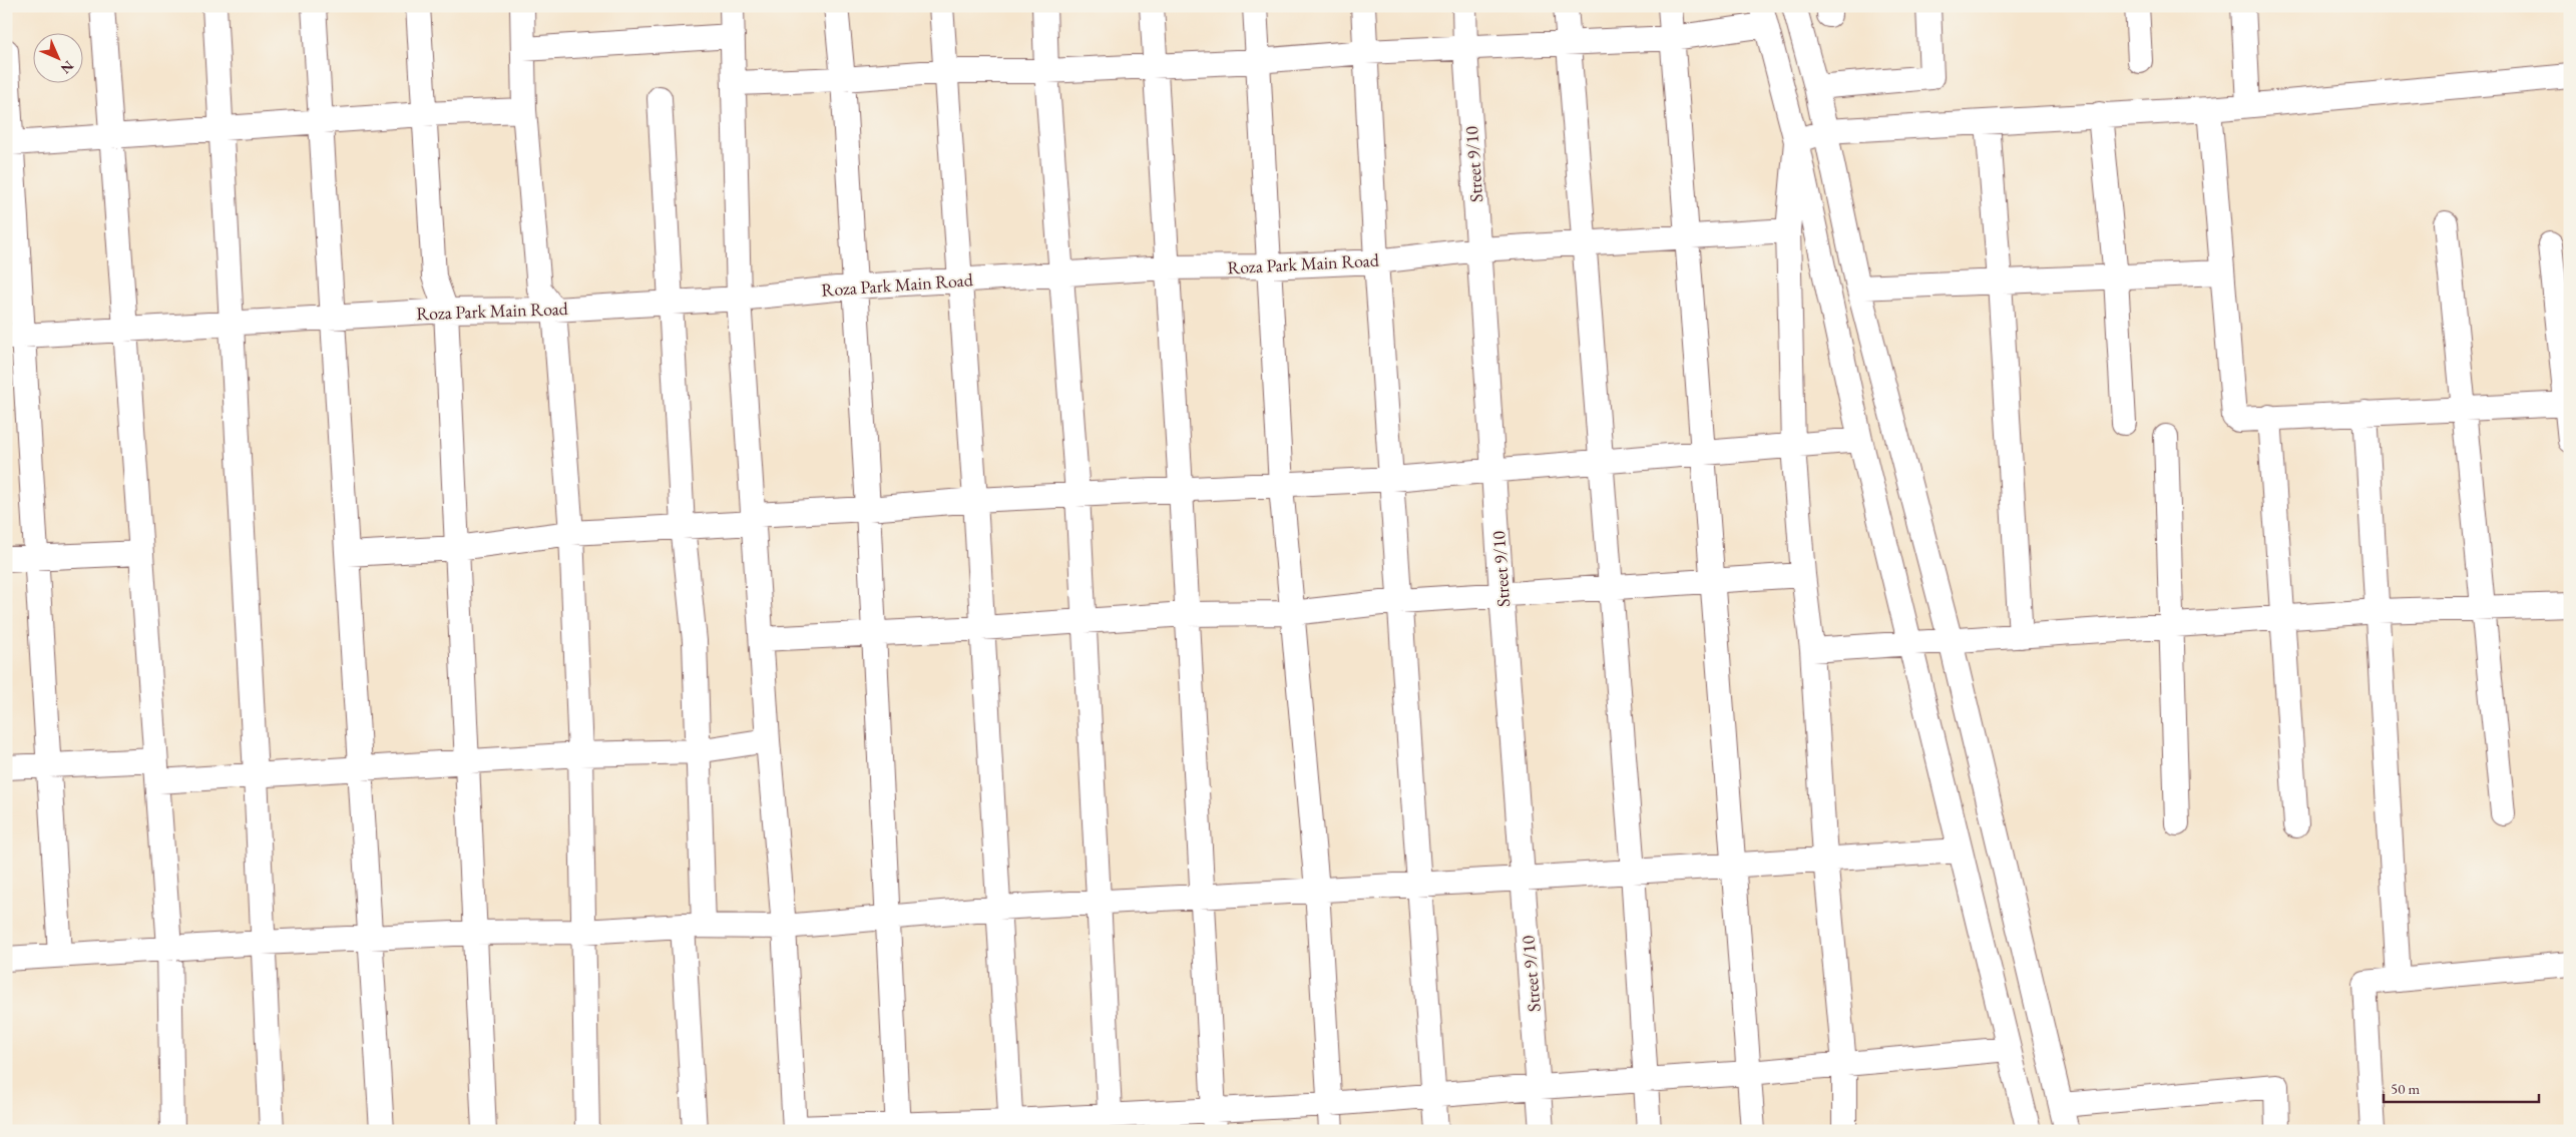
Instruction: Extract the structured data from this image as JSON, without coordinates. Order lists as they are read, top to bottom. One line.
{"streets":{"street":["Street 9/10","Roza Park Main Road"]},"crossings":[["Street 9/10","Roza Park Main Road"]],"scale_bar":"50 m","north":"bottom right"}
